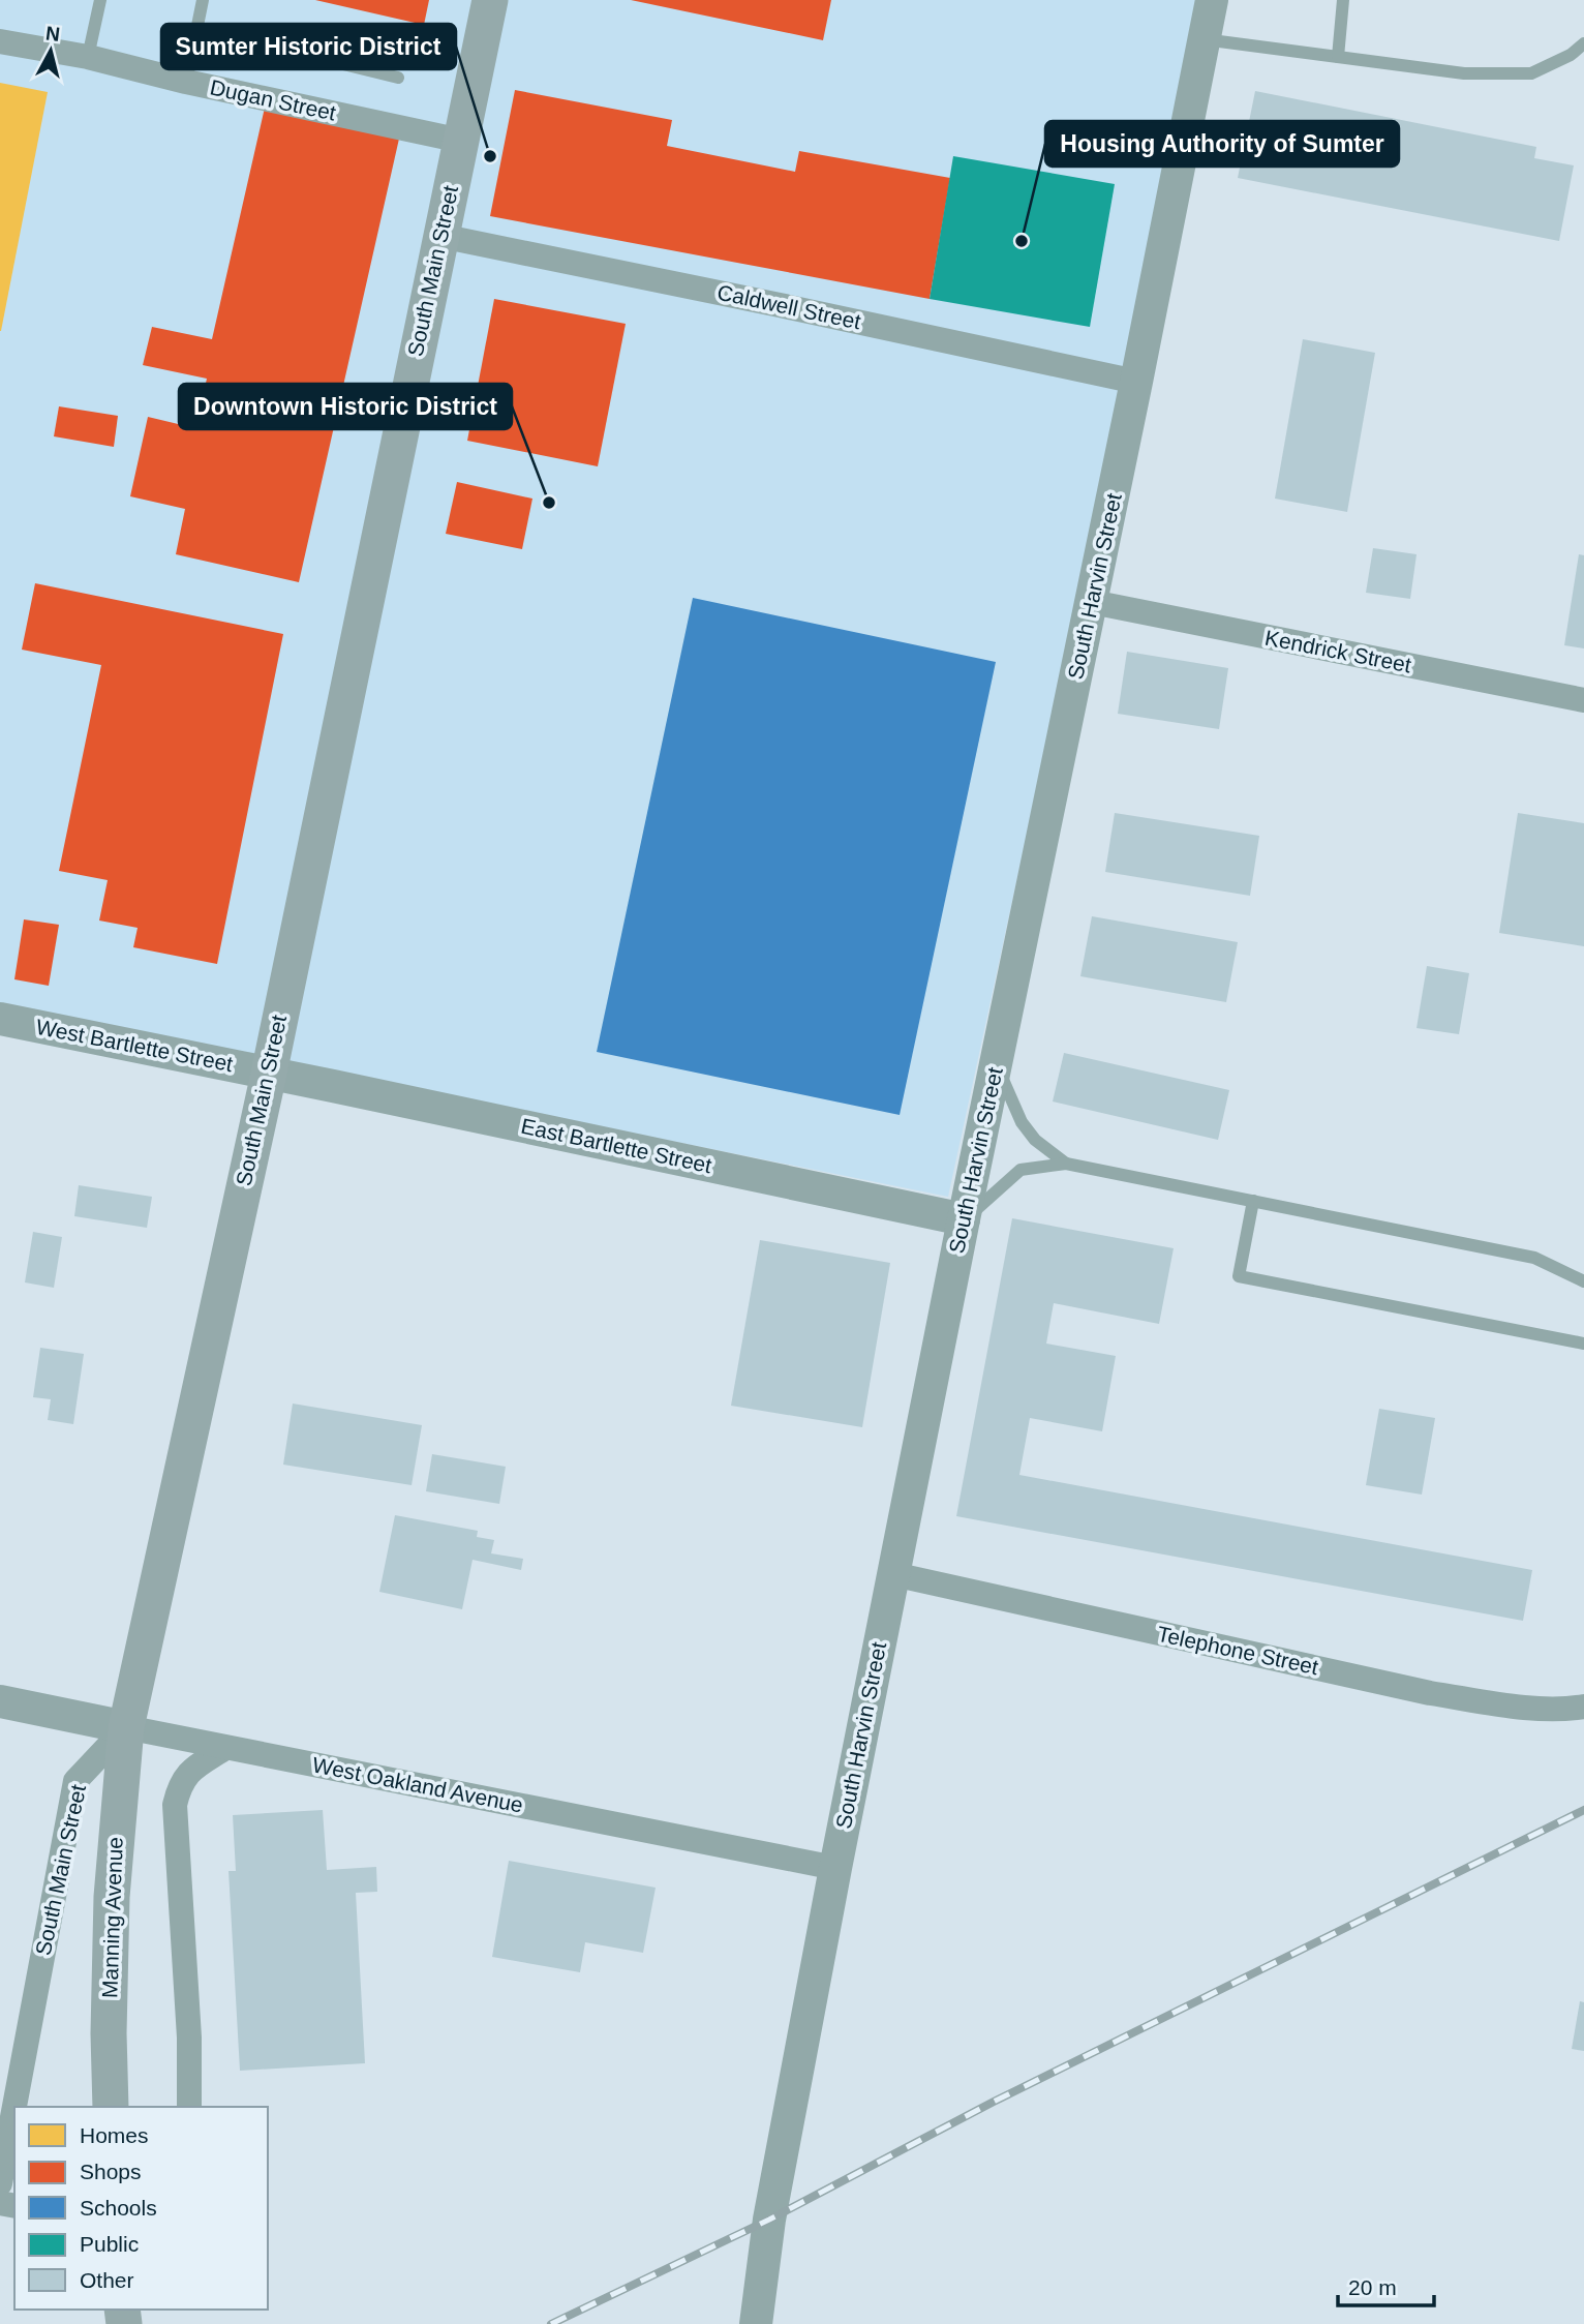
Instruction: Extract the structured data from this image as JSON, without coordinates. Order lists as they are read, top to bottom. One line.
{"streets":{"main road":["South Main Street","Manning Avenue"],"street":["Dugan Street","Caldwell Street","South Harvin Street","Kendrick Street","West Bartlette Street","East Bartlette Street","Telephone Street","West Oakland Avenue"]},"crossings":[["Dugan Street","South Main Street"],["South Main Street","Caldwell Street"],["South Main Street","West Bartlette Street"],["South Main Street","East Bartlette Street"],["South Main Street","West Oakland Avenue"],["South Main Street","Manning Avenue"],["Caldwell Street","South Harvin Street"],["South Harvin Street","Kendrick Street"],["South Harvin Street","East Bartlette Street"],["South Harvin Street","Telephone Street"],["South Harvin Street","West Oakland Avenue"],["West Bartlette Street","East Bartlette Street"],["West Oakland Avenue","Manning Avenue"]],"places":["Sumter Historic District","Housing Authority of Sumter","Downtown Historic District"],"legend":["Homes","Shops","Schools","Public","Other"],"scale_bar":"20 m","north":"top"}
